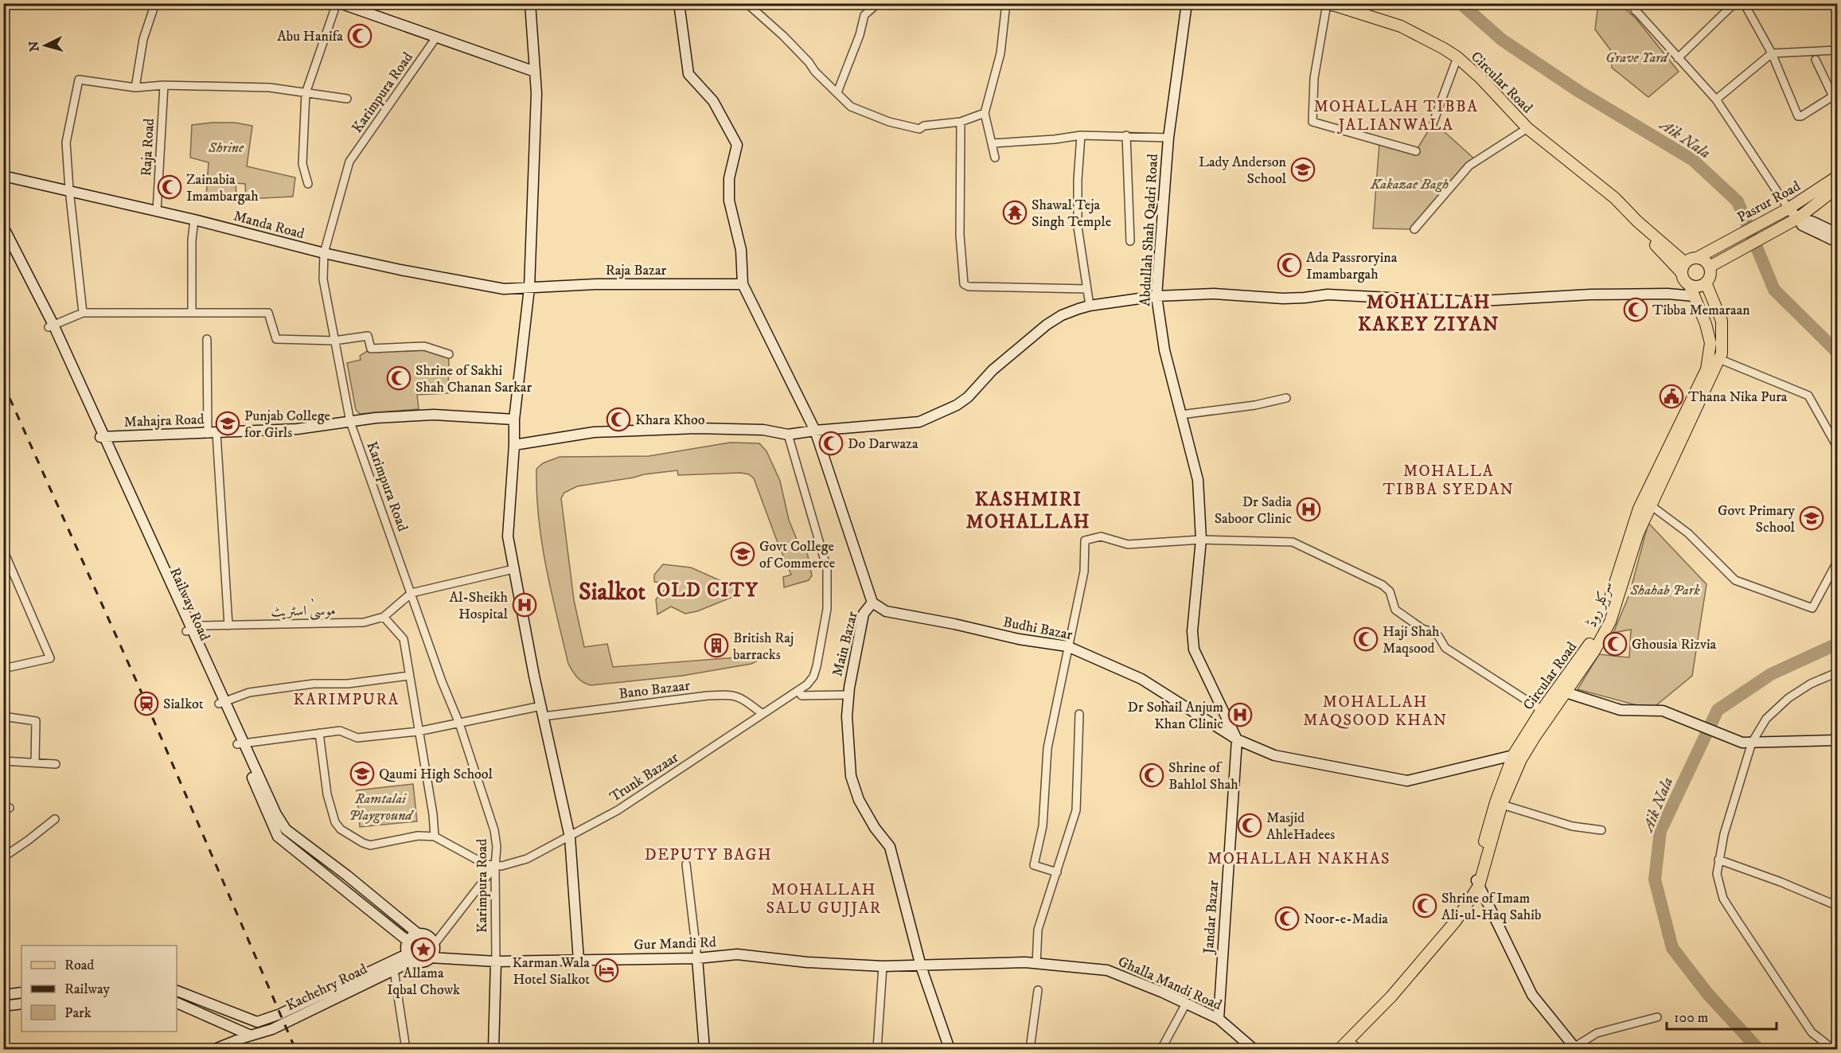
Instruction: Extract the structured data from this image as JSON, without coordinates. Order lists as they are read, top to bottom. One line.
{"streets":{"main road":["Circular Road","Pasrur Road"],"street":["Karimpura Road","Raja Road","Manda Road","Abdullah Shah Qadri Road","Raja Bazar","Mahajra Road","Railway Road","موسیٰ اسٹریٹ","Budhi Bazar","Main Bazar","Bano Bazaar","Trunk Bazaar","Jandar Bazar","Gur Mandi Rd","Ghalla Mandi Road","Kachehry Road"]},"crossings":[["Circular Road","Pasrur Road"],["Circular Road","Budhi Bazar"],["Karimpura Road","Manda Road"],["Karimpura Road","Mahajra Road"],["Karimpura Road","موسیٰ اسٹریٹ"],["Karimpura Road","Bano Bazaar"],["Karimpura Road","Trunk Bazaar"],["Karimpura Road","Gur Mandi Rd"],["Raja Road","Manda Road"],["Manda Road","Raja Bazar"],["Abdullah Shah Qadri Road","Jandar Bazar"],["Raja Bazar","Main Bazar"],["Mahajra Road","Railway Road"],["Railway Road","موسیٰ اسٹریٹ"],["Railway Road","Bano Bazaar"],["Railway Road","Gur Mandi Rd"],["Railway Road","Kachehry Road"],["Budhi Bazar","Main Bazar"],["Budhi Bazar","Jandar Bazar"],["Main Bazar","Gur Mandi Rd"],["Main Bazar","Ghalla Mandi Road"],["Bano Bazaar","Trunk Bazaar"],["Jandar Bazar","Ghalla Mandi Road"],["Gur Mandi Rd","Ghalla Mandi Road"],["Gur Mandi Rd","Kachehry Road"]],"districts":["MOHALLAH TIBBA JALIANWALA","MOHALLAH KAKEY ZIYAN","MOHALLA TIBBA SYEDAN","KASHMIRI MOHALLAH","OLD CITY","Sialkot","KARIMPURA","MOHALLAH MAQSOOD KHAN","DEPUTY BAGH","MOHALLAH NAKHAS","MOHALLAH SALU GUJJAR"],"water":["Aik Nala"],"parks":["Grave Yard","Shrine","Kakazae Bagh","Shahab Park","Ramtalai Playground"],"places":{"mosque":["Abu Hanifa","Zainabia Imambargah","Ada Passroryina Imambargah","Tibba Memaraan","Shrine of Sakhi Shah Chanan Sarkar","Khara Khoo","Do Darwaza","Haji Shah Maqsood","Ghousia Rizvia","Shrine of Bahlol Shah","Masjid AhleHadees","Shrine of Imam Ali-ul-Haq Sahib","Noor-e-Madia"],"school or university":["Lady Anderson School","Punjab College for Girls","Govt Primary School","Govt College of Commerce","Qaumi High School"],"temple":["Shawal Teja Singh Temple"],"public building":["Thana Nika Pura"],"hospital":["Dr Sadia Saboor Clinic","Al-Sheikh Hospital","Dr Sohail Anjum Khan Clinic"],"building":["British Raj barracks"],"station":["Sialkot"],"place":["Allama Iqbal Chowk"],"hotel":["Karman Wala Hotel Sialkot"]},"legend":["Road","Railway","Park"],"scale_bar":"100 m","north":"left"}
